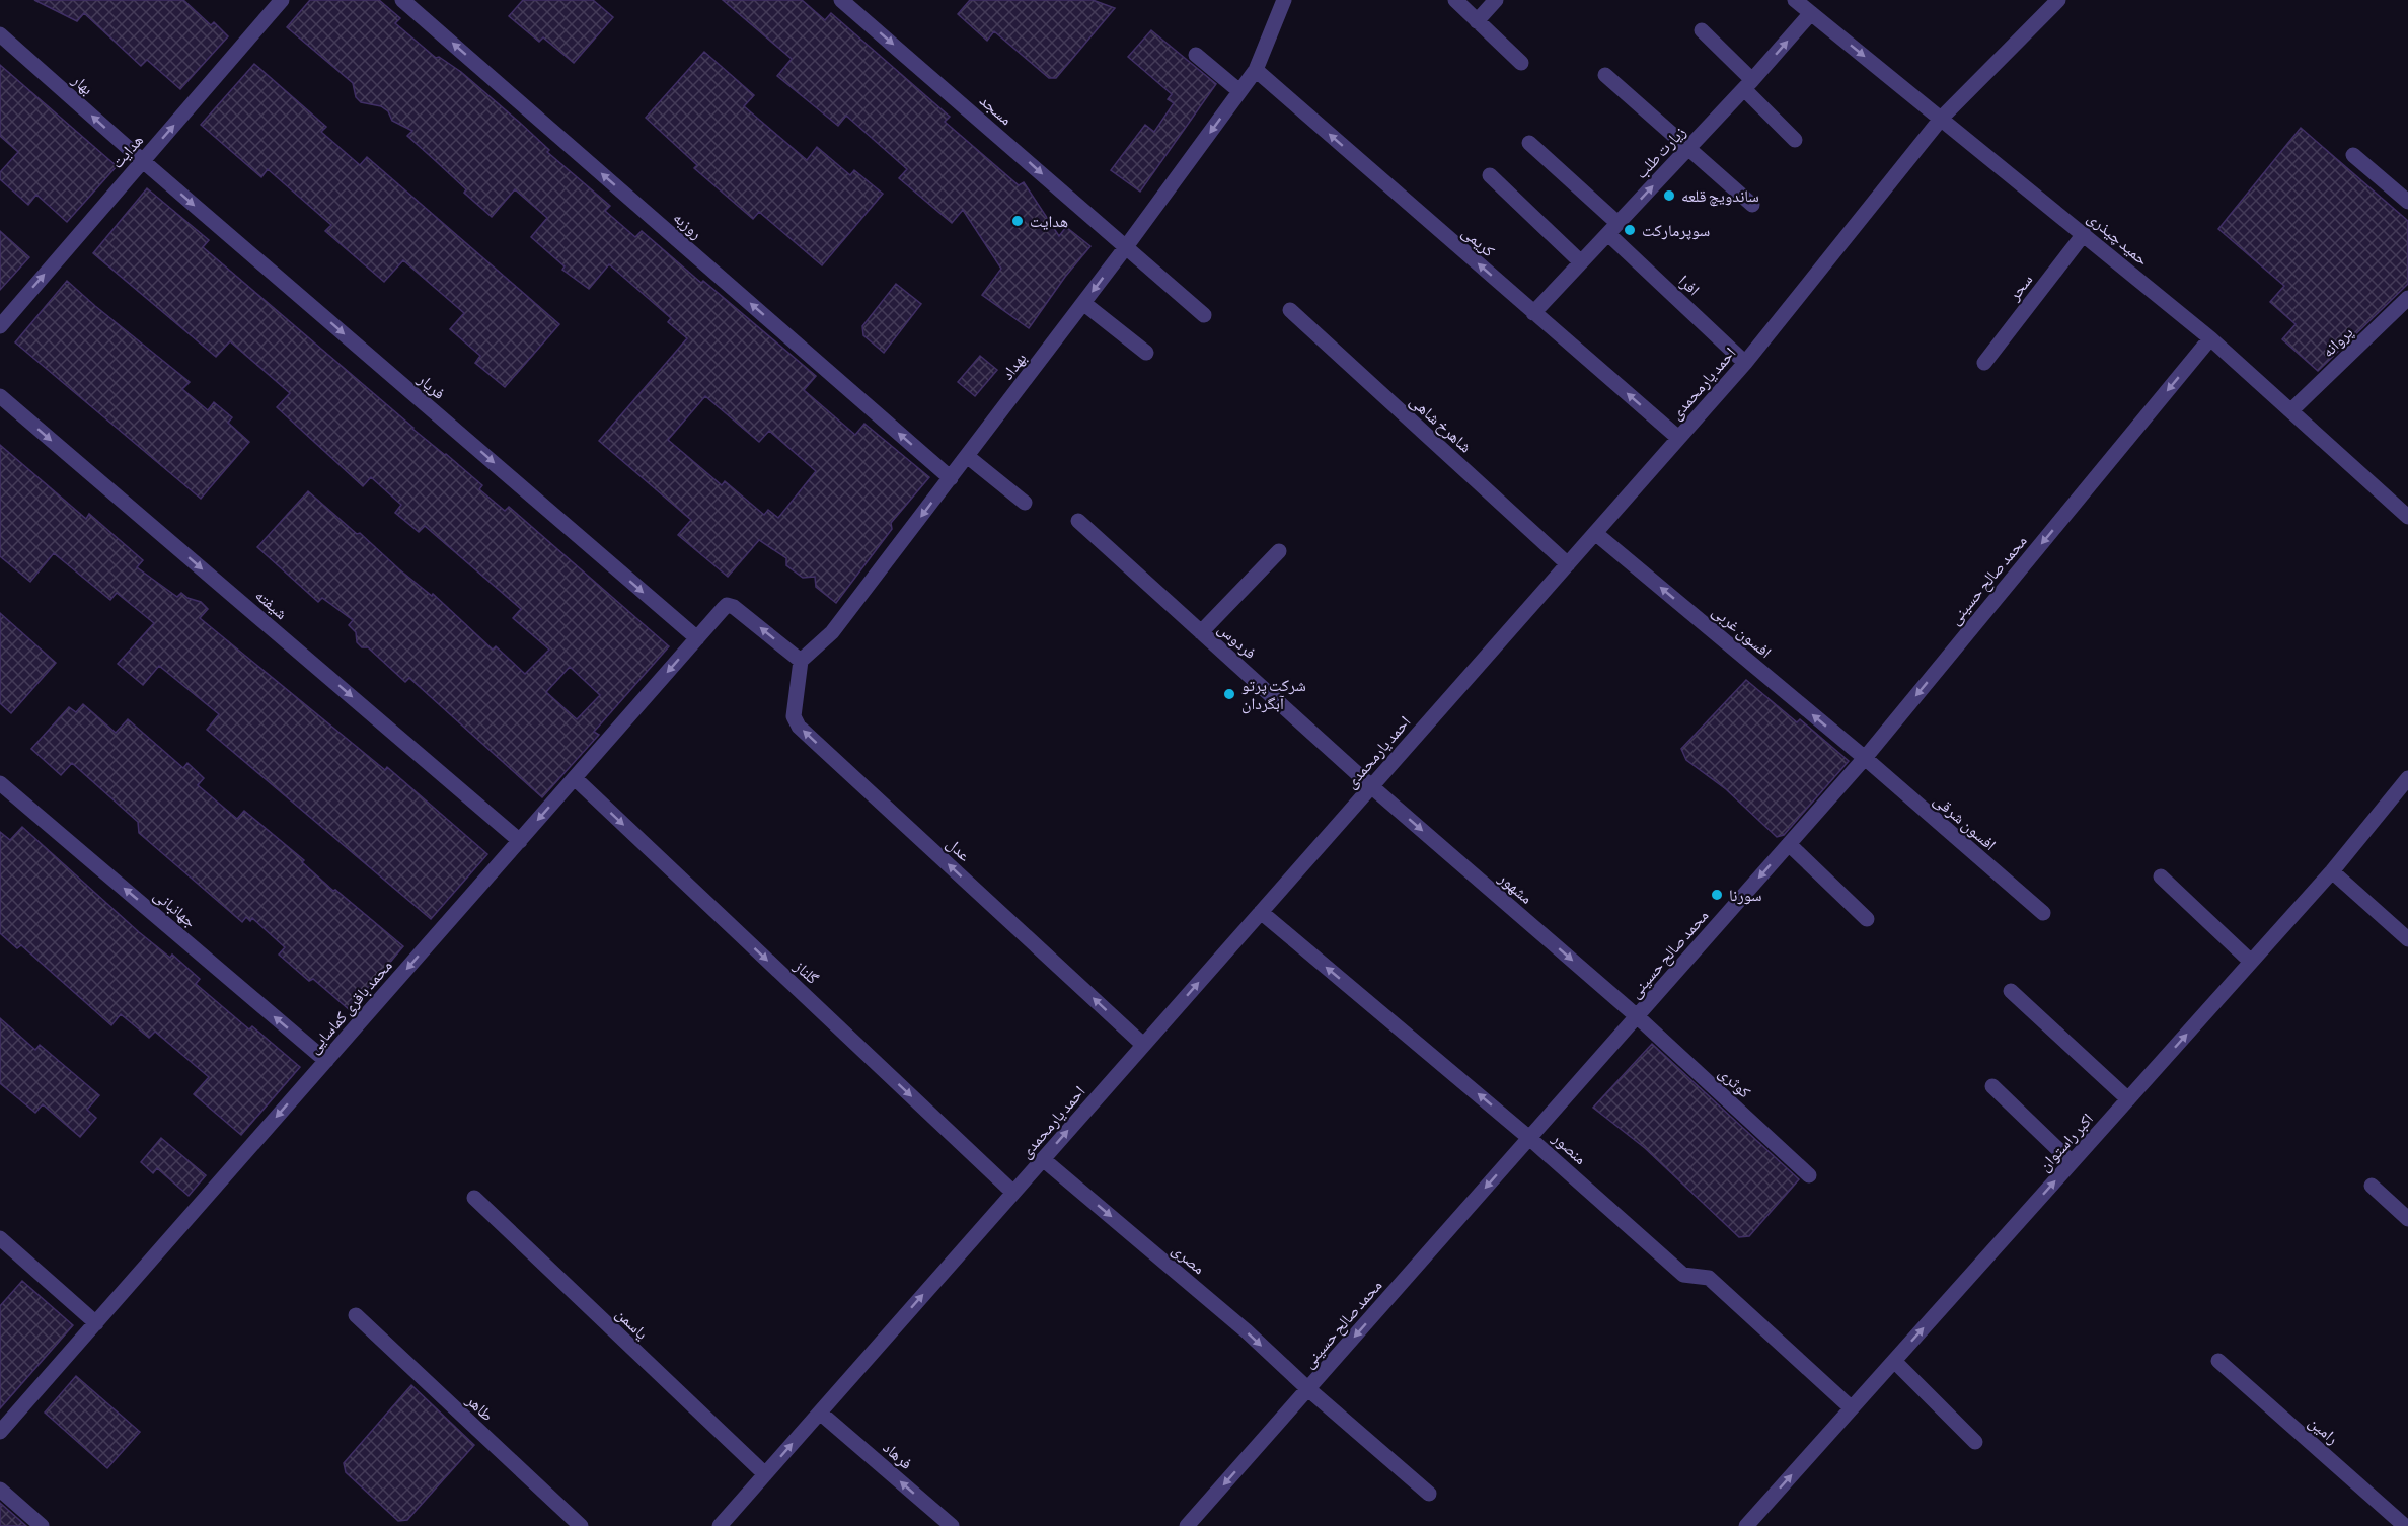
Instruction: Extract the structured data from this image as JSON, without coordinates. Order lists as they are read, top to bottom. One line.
{"streets":{"street":["بهار","مسجد","هدایت","زیارت طلب","روزبه","حمید چیذری","کریمی","افرا","سحر","پروانه","بهداد","احمد یارمحمدی","فریار","شاهرخ شاهی","محمد صالح حسینی","شیفته","افسون غربی","فردوس","افسون شرقی","عدل","مشهور","جهانبانی","گلناز","محمد باقری کماسایی","کوثری","اکبر راستوان","منصور","مصری","یاسمن","طاهر","رامین","فرهاد"]},"crossings":[["بهار","هدایت"],["بهار","فریار"],["مسجد","بهداد"],["هدایت","فریار"],["زیارت طلب","حمید چیذری"],["زیارت طلب","کریمی"],["زیارت طلب","افرا"],["روزبه","بهداد"],["حمید چیذری","سحر"],["حمید چیذری","پروانه"],["حمید چیذری","احمد یارمحمدی"],["حمید چیذری","محمد صالح حسینی"],["کریمی","بهداد"],["کریمی","احمد یارمحمدی"],["افرا","احمد یارمحمدی"],["بهداد","عدل"],["بهداد","محمد باقری کماسایی"],["احمد یارمحمدی","شاهرخ شاهی"],["احمد یارمحمدی","افسون غربی"],["احمد یارمحمدی","فردوس"],["احمد یارمحمدی","عدل"],["احمد یارمحمدی","مشهور"],["احمد یارمحمدی","گلناز"],["احمد یارمحمدی","منصور"],["احمد یارمحمدی","مصری"],["احمد یارمحمدی","یاسمن"],["احمد یارمحمدی","فرهاد"],["فریار","محمد باقری کماسایی"],["محمد صالح حسینی","افسون غربی"],["محمد صالح حسینی","افسون شرقی"],["محمد صالح حسینی","مشهور"],["محمد صالح حسینی","کوثری"],["محمد صالح حسینی","منصور"],["محمد صالح حسینی","مصری"],["شیفته","محمد باقری کماسایی"],["افسون غربی","افسون شرقی"],["فردوس","مشهور"],["عدل","محمد باقری کماسایی"],["مشهور","کوثری"],["جهانبانی","محمد باقری کماسایی"],["گلناز","محمد باقری کماسایی"],["اکبر راستوان","منصور"]],"one_way":["بهار","مسجد","هدایت","زیارت طلب","روزبه","کریمی","بهداد","فریار","محمد صالح حسینی","شیفته","افسون غربی","عدل","مشهور","جهانبانی","گلناز","محمد باقری کماسایی","اکبر راستوان","منصور","مصری","فرهاد"],"places":["ساندویچ قلعه","هدایت","سوپرمارکت","شرکت پرتو آبگردان","سورنا"]}
